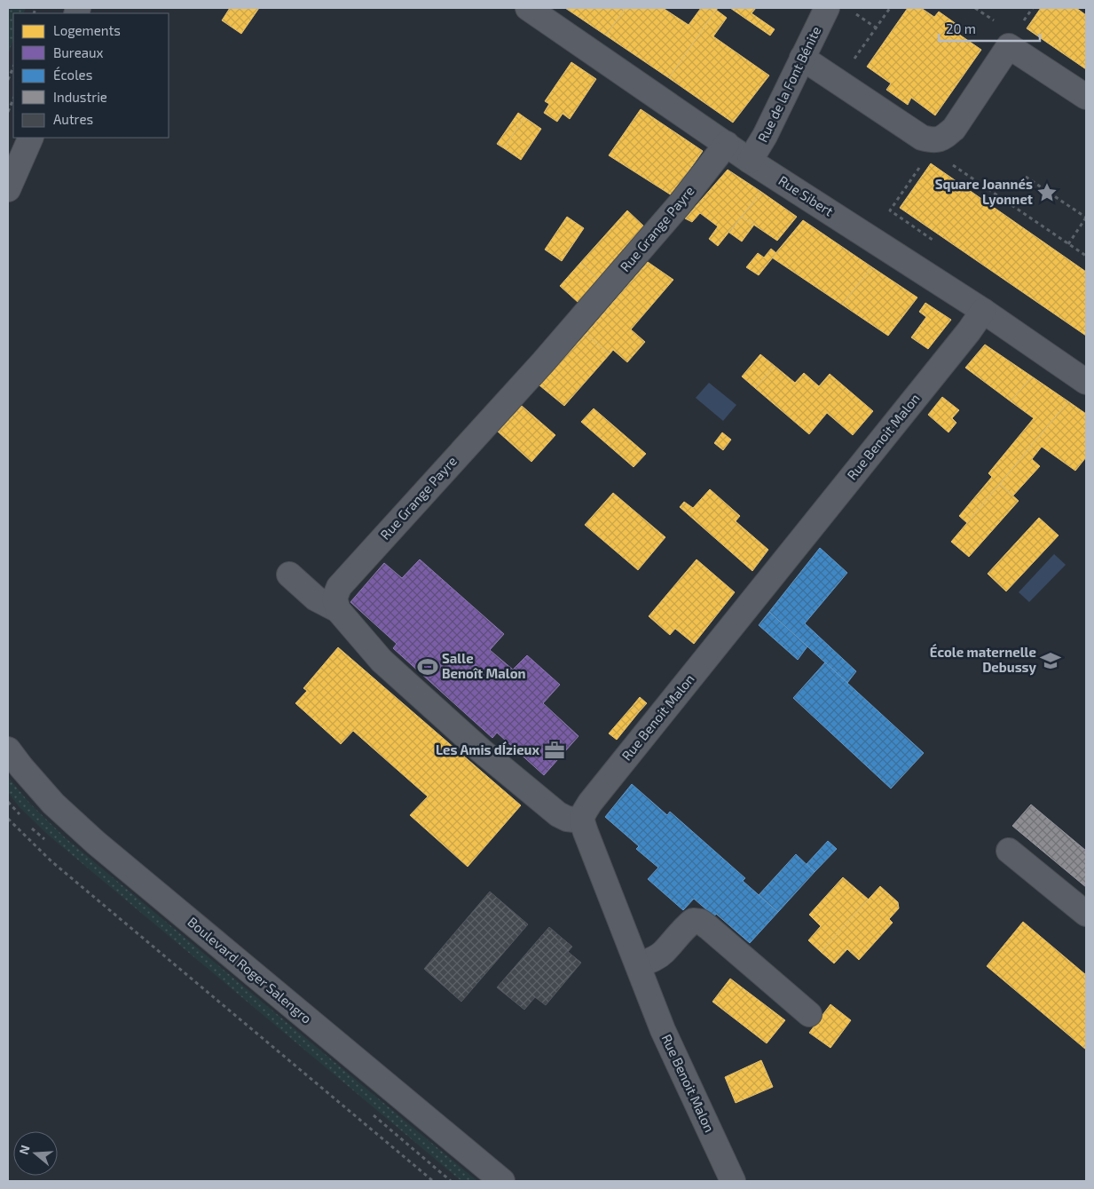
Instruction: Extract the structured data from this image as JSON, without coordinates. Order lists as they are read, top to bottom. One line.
{"streets":{"street":["Rue de la Font Bénite","Rue Sibert","Rue Grange Payre","Rue Benoit Malon","Boulevard Roger Salengro"]},"crossings":[["Rue de la Font Bénite","Rue Sibert"],["Rue Sibert","Rue Grange Payre"],["Rue Sibert","Rue Benoit Malon"]],"places":{"place":["Square Joannés Lyonnet"],"school or university":["École maternelle Debussy"],"sports":["Salle Benoît Malon"],"office":["Les Amis dÍzieux"]},"legend":["Logements","Bureaux","Écoles","Industrie","Autres"],"scale_bar":"20 m","north":"left"}
